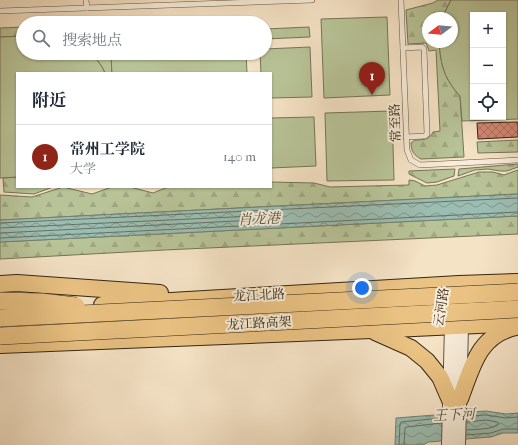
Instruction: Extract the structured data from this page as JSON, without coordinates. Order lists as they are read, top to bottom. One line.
{"streets":{"highway":["龙江路高架"],"main road":["龙江北路"],"street":["云河路"],"lane":["常至路"]},"crossings":[["龙江北路","云河路"]],"water":["肖龙港","王下河"],"north":"left","page":{"map_buttons":["+","−"],"search":"搜索地点","pins":"1","heading":"附近","list":[{"mark":"1","name":"常州工学院","note":"大学","value":"140 m"}]}}
